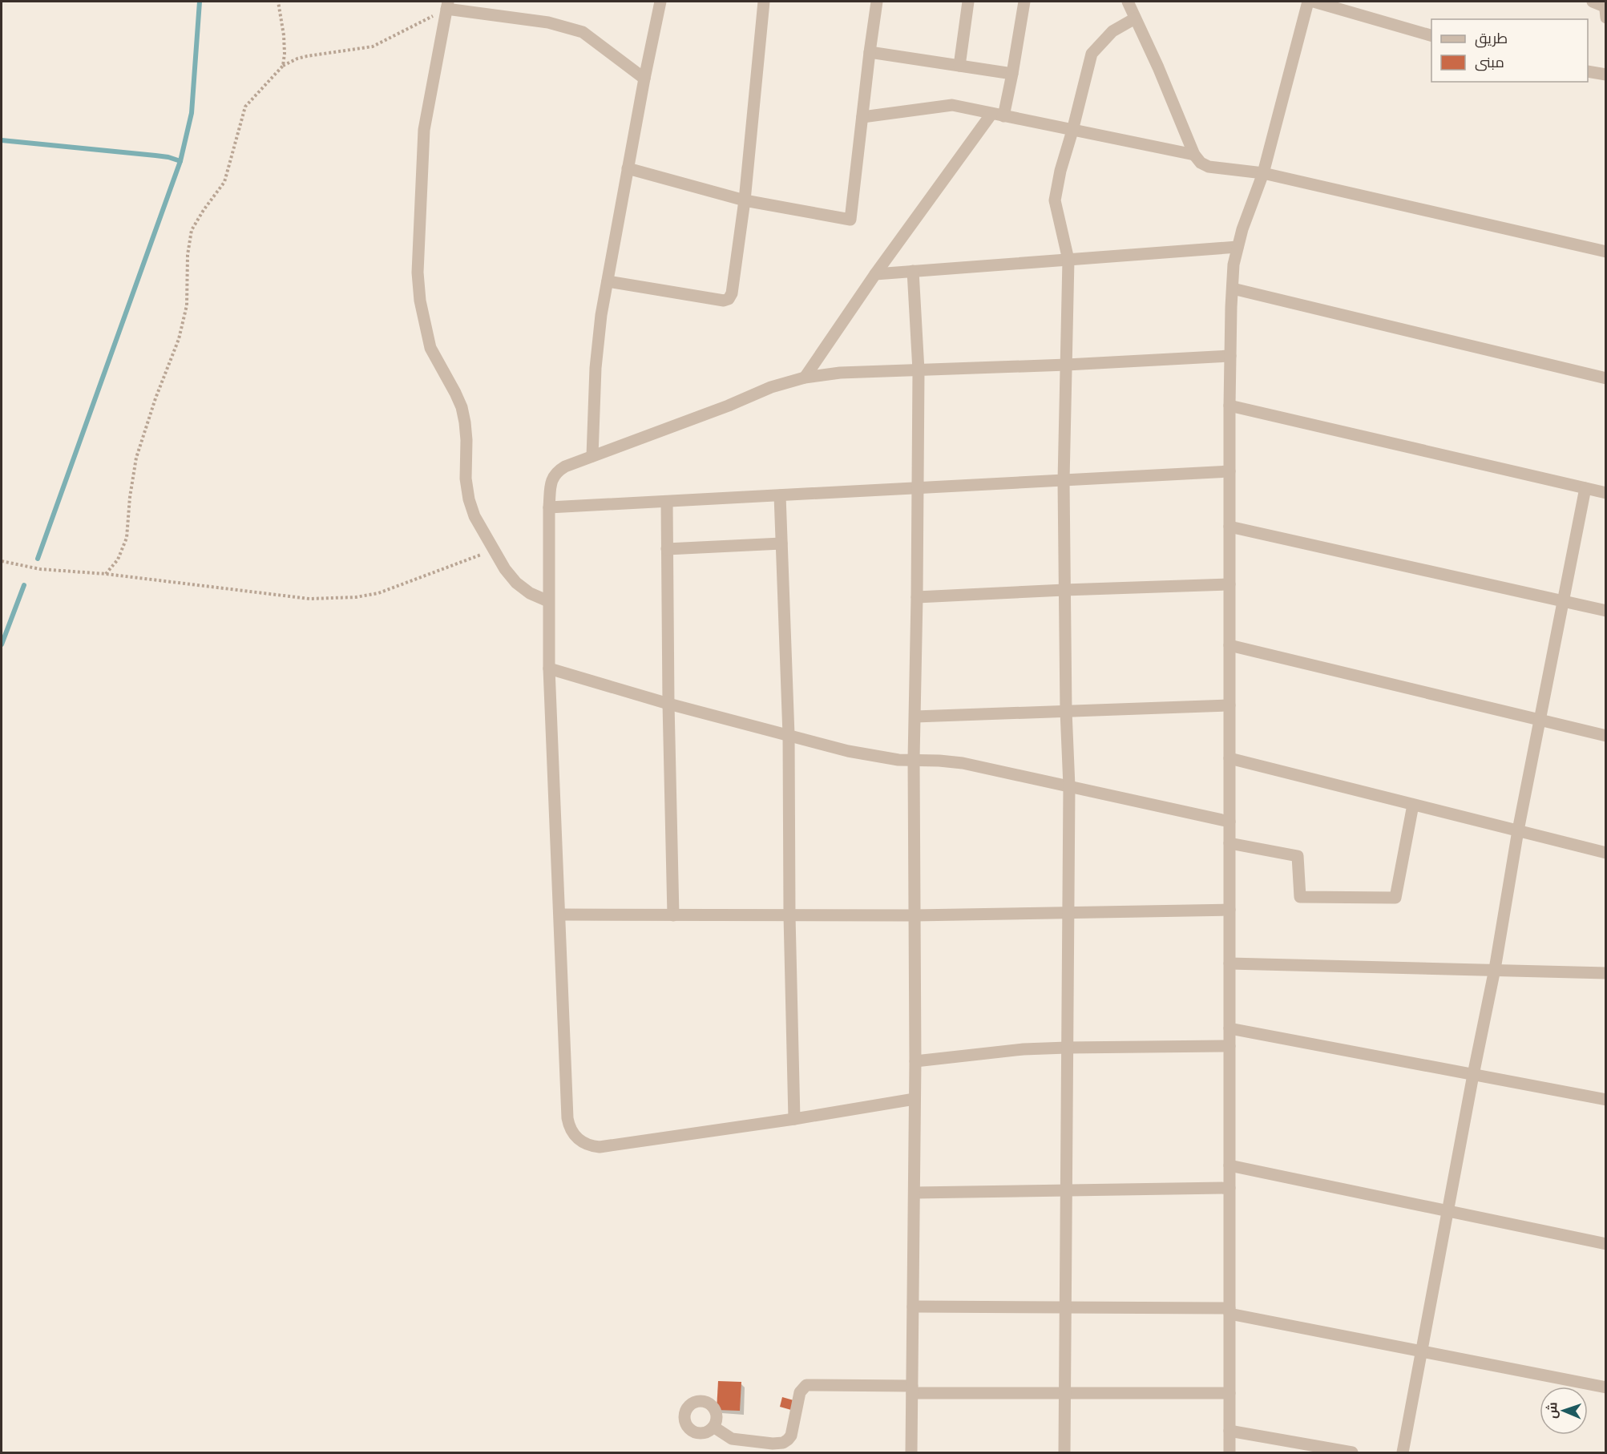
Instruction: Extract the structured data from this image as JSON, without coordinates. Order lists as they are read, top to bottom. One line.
{"legend":["طريق","مبنى"],"north":"left"}
